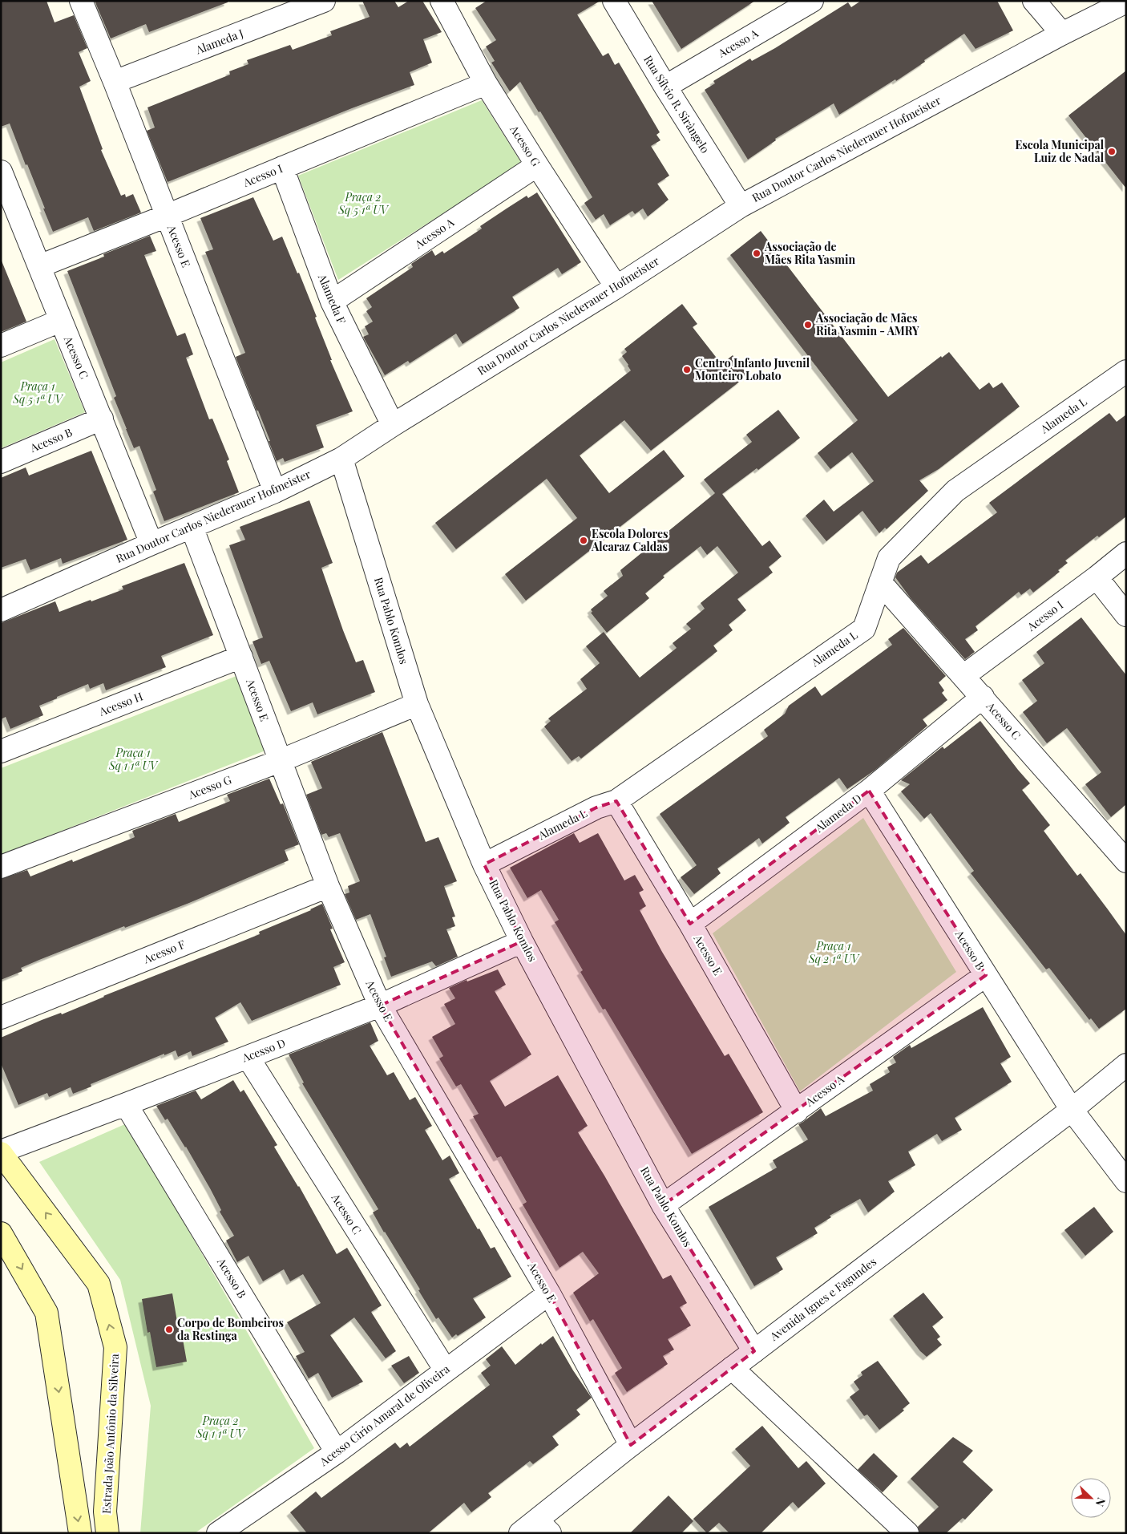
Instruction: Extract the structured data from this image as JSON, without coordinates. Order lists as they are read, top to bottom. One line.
{"streets":{"main road":["Estrada João Antônio da Silveira"],"street":["Alameda J","Acesso A","Rua Sílvio R. Sirângelo","Acesso G","Rua Doutor Carlos Niederauer Hofmeister","Acesso I","Acesso E","Alameda F","Acesso C","Alameda L","Acesso B","Rua Pablo Komlos","Acesso H","Alameda D","Acesso F","Acesso D","Avenida Ignes e Fagundes","Acesso Cirio Amaral de Oliveira"]},"crossings":[["Alameda J","Acesso E"],["Acesso A","Rua Sílvio R. Sirângelo"],["Acesso A","Acesso G"],["Acesso A","Acesso E"],["Acesso A","Alameda F"],["Acesso A","Acesso B"],["Acesso A","Rua Pablo Komlos"],["Rua Sílvio R. Sirângelo","Rua Doutor Carlos Niederauer Hofmeister"],["Acesso G","Rua Doutor Carlos Niederauer Hofmeister"],["Acesso G","Acesso I"],["Acesso G","Acesso E"],["Acesso G","Rua Pablo Komlos"],["Rua Doutor Carlos Niederauer Hofmeister","Acesso E"],["Rua Doutor Carlos Niederauer Hofmeister","Alameda F"],["Rua Doutor Carlos Niederauer Hofmeister","Acesso C"],["Rua Doutor Carlos Niederauer Hofmeister","Rua Pablo Komlos"],["Acesso I","Acesso E"],["Acesso I","Alameda F"],["Acesso I","Acesso C"],["Acesso E","Alameda L"],["Acesso E","Acesso H"],["Acesso E","Alameda D"],["Acesso E","Acesso F"],["Acesso E","Acesso D"],["Acesso E","Avenida Ignes e Fagundes"],["Acesso E","Acesso Cirio Amaral de Oliveira"],["Acesso C","Alameda L"],["Acesso C","Acesso B"],["Acesso C","Alameda D"],["Acesso C","Acesso D"],["Acesso C","Acesso Cirio Amaral de Oliveira"],["Alameda L","Rua Pablo Komlos"],["Acesso B","Alameda D"],["Acesso B","Acesso D"],["Acesso B","Avenida Ignes e Fagundes"],["Acesso B","Acesso Cirio Amaral de Oliveira"],["Rua Pablo Komlos","Acesso D"],["Rua Pablo Komlos","Avenida Ignes e Fagundes"],["Acesso D","Estrada João Antônio da Silveira"]],"parks":["Praça 2 Sq 5 1ª UV","Praça 1 Sq 5 1ª UV","Praça 1 Sq 1 1ª UV","Praça 1 Sq 2 1ª UV","Praça 2 Sq 1 1ª UV"],"places":["Escola Municipal Luiz de Nadal","Associação de Mães Rita Yasmin","Associação de Mães Rita Yasmin - AMRY","Centro Infanto Juvenil Monteiro Lobato","Escola Dolores Alcaraz Caldas","Corpo de Bombeiros da Restinga"],"north":"bottom right"}
